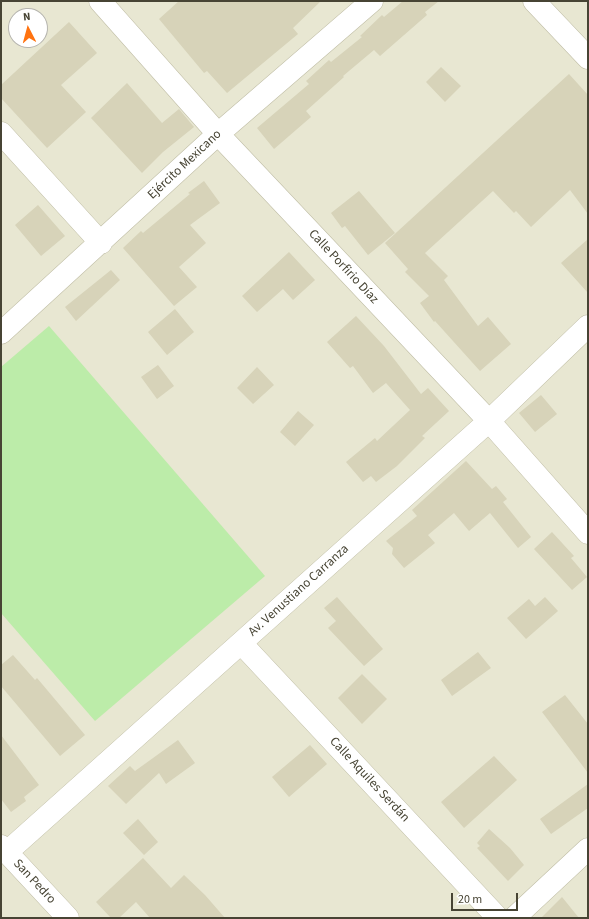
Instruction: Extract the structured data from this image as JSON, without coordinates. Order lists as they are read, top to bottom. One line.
{"streets":{"street":["Ejército Mexicano","Calle Porfirio Díaz","Av. Venustiano Carranza","Calle Aquiles Serdán","San Pedro"]},"crossings":[["Ejército Mexicano","Calle Porfirio Díaz"],["Calle Porfirio Díaz","Av. Venustiano Carranza"],["Av. Venustiano Carranza","Calle Aquiles Serdán"],["Av. Venustiano Carranza","San Pedro"]],"scale_bar":"20 m","north":"top"}
